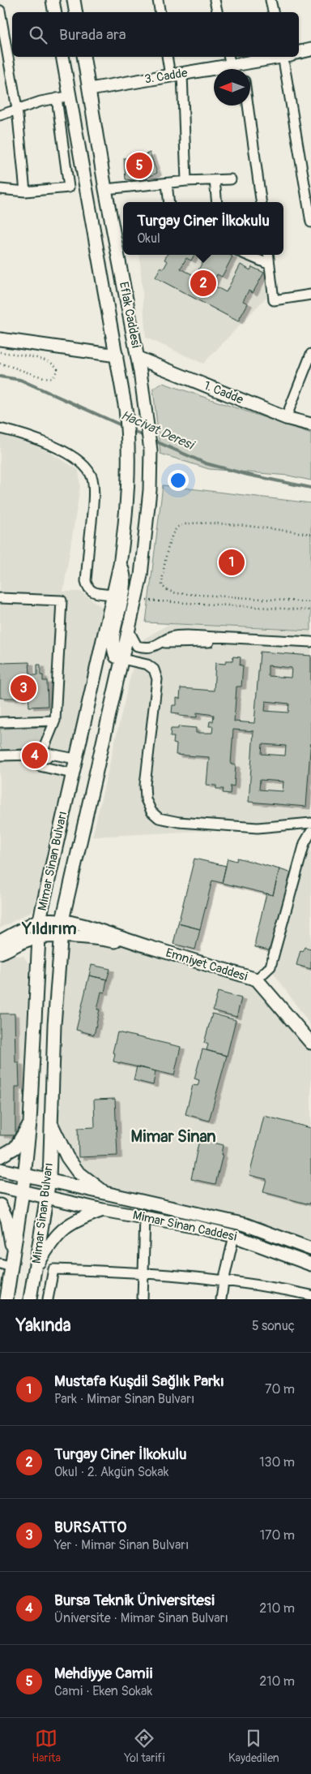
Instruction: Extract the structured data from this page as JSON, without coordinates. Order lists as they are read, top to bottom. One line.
{"streets":{"main road":["3. Cadde","Eflak Caddesi","1. Cadde","Mimar Sinan Bulvarı","Emniyet Caddesi","Mimar Sinan Caddesi"]},"crossings":[["3. Cadde","Eflak Caddesi"],["Eflak Caddesi","1. Cadde"],["Eflak Caddesi","Mimar Sinan Bulvarı"],["Mimar Sinan Bulvarı","Mimar Sinan Caddesi"]],"districts":["Yıldırım","Mimar Sinan"],"water":["Hacivat Deresi"],"north":"left","page":{"search":"Burada ara","pins":["5","2","1","3","4"],"popup":["Turgay Ciner İlkokulu","Okul"],"heading":["Yakında","5 sonuç"],"list":[{"mark":"1","name":"Mustafa Kuşdil Sağlık Parkı","note":"Park · Mimar Sinan Bulvarı","value":"70 m"},{"mark":"2","name":"Turgay Ciner İlkokulu","note":"Okul · 2. Akgün Sokak","value":"130 m"},{"mark":"3","name":"BURSATTO","note":"Yer · Mimar Sinan Bulvarı","value":"170 m"},{"mark":"4","name":"Bursa Teknik Üniversitesi","note":"Üniversite · Mimar Sinan Bulvarı","value":"210 m"},{"mark":"5","name":"Mehdiyye Camii","note":"Cami · Eken Sokak","value":"210 m"}],"nav":["Harita","Yol tarifi","Kaydedilen"]}}
